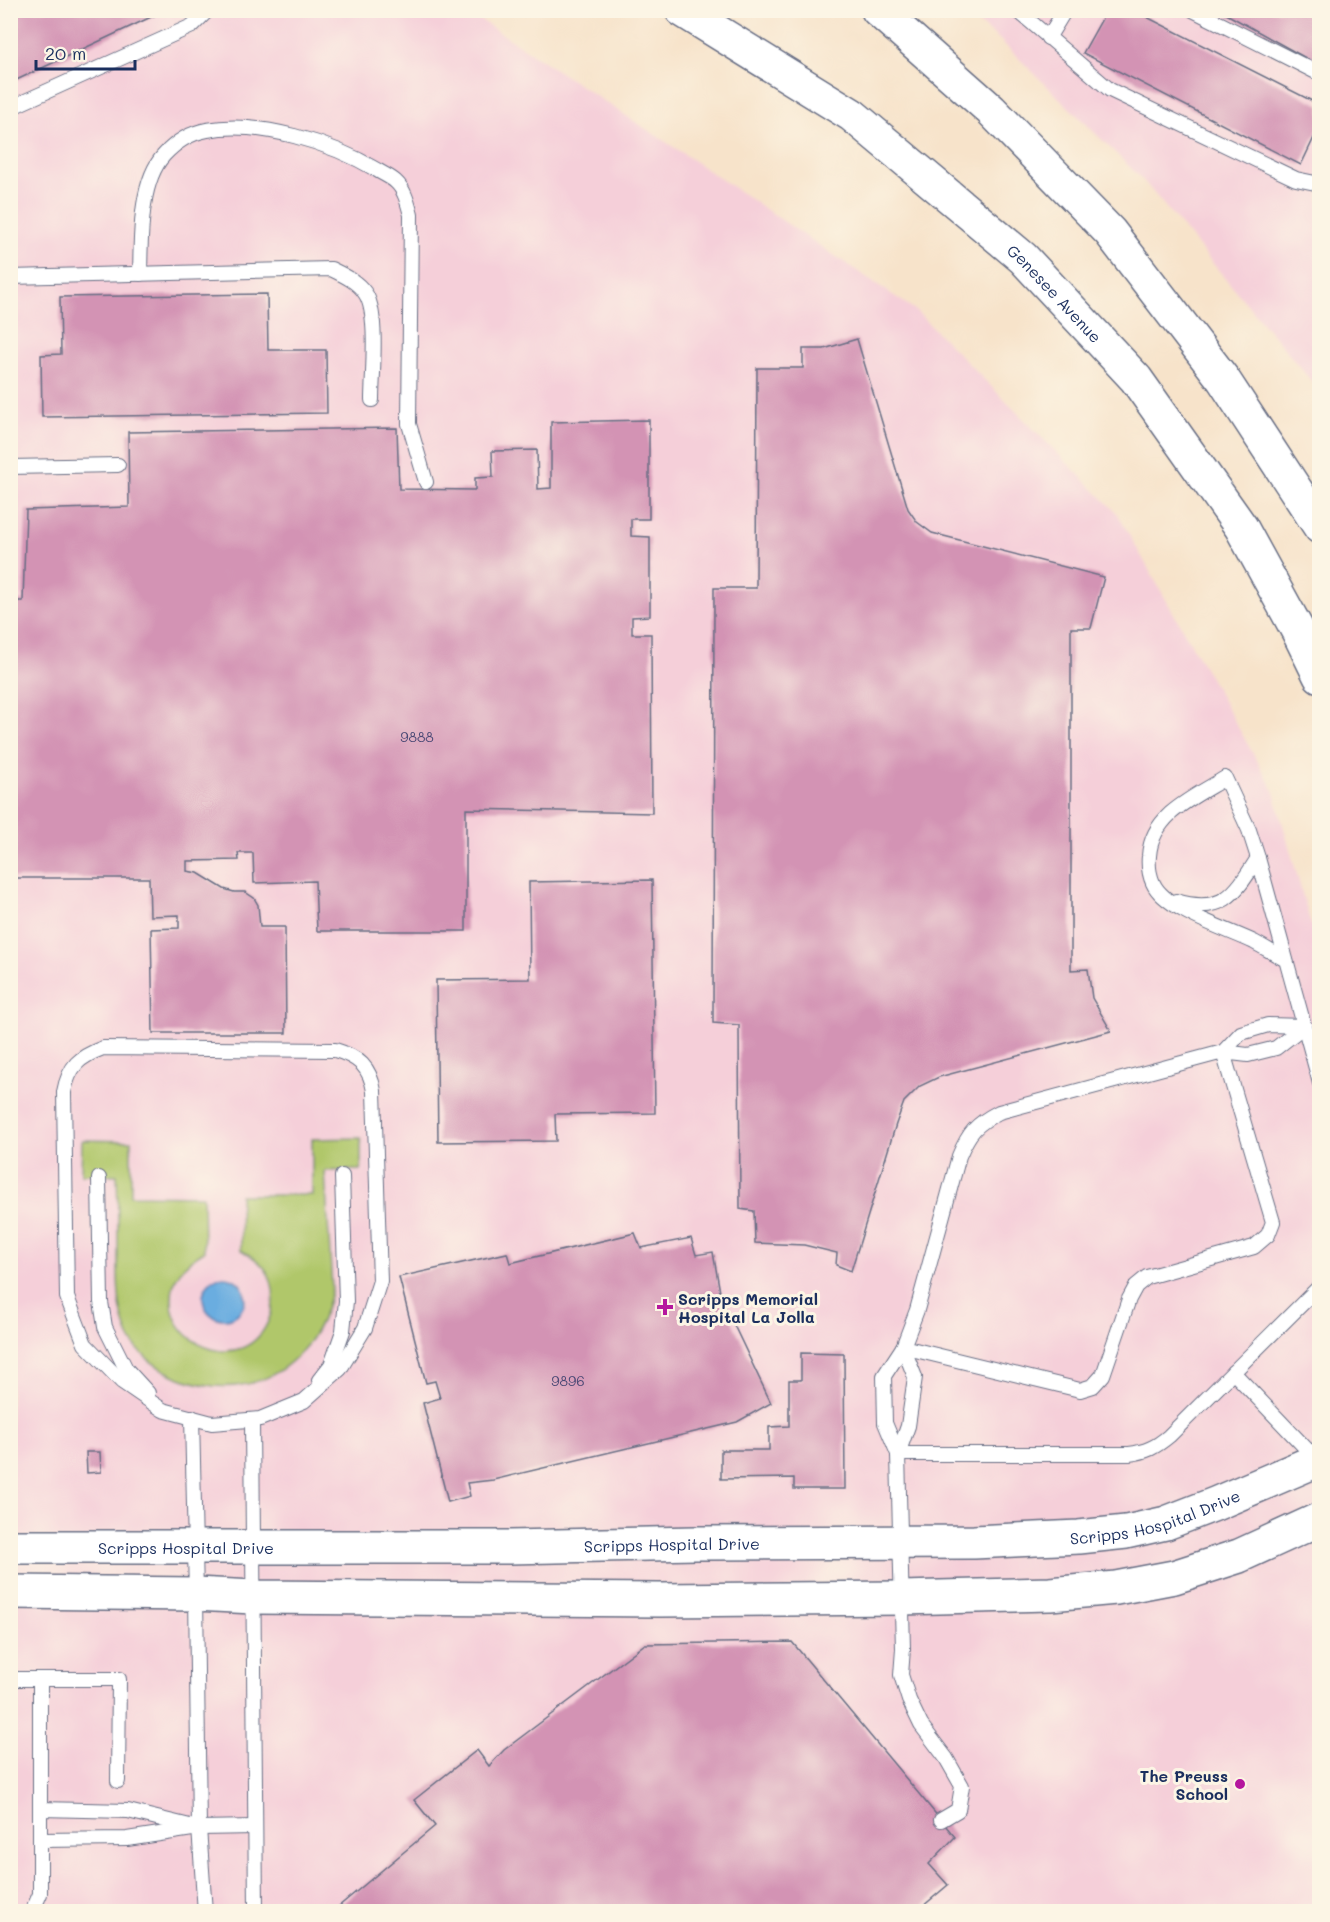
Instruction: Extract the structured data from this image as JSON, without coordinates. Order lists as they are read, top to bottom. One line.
{"streets":{"street":["Genesee Avenue","Scripps Hospital Drive"]},"places":{"health":["Scripps Memorial Hospital La Jolla"],"other":["The Preuss School"]},"house_numbers":["9888","9896"],"scale_bar":"20 m"}
